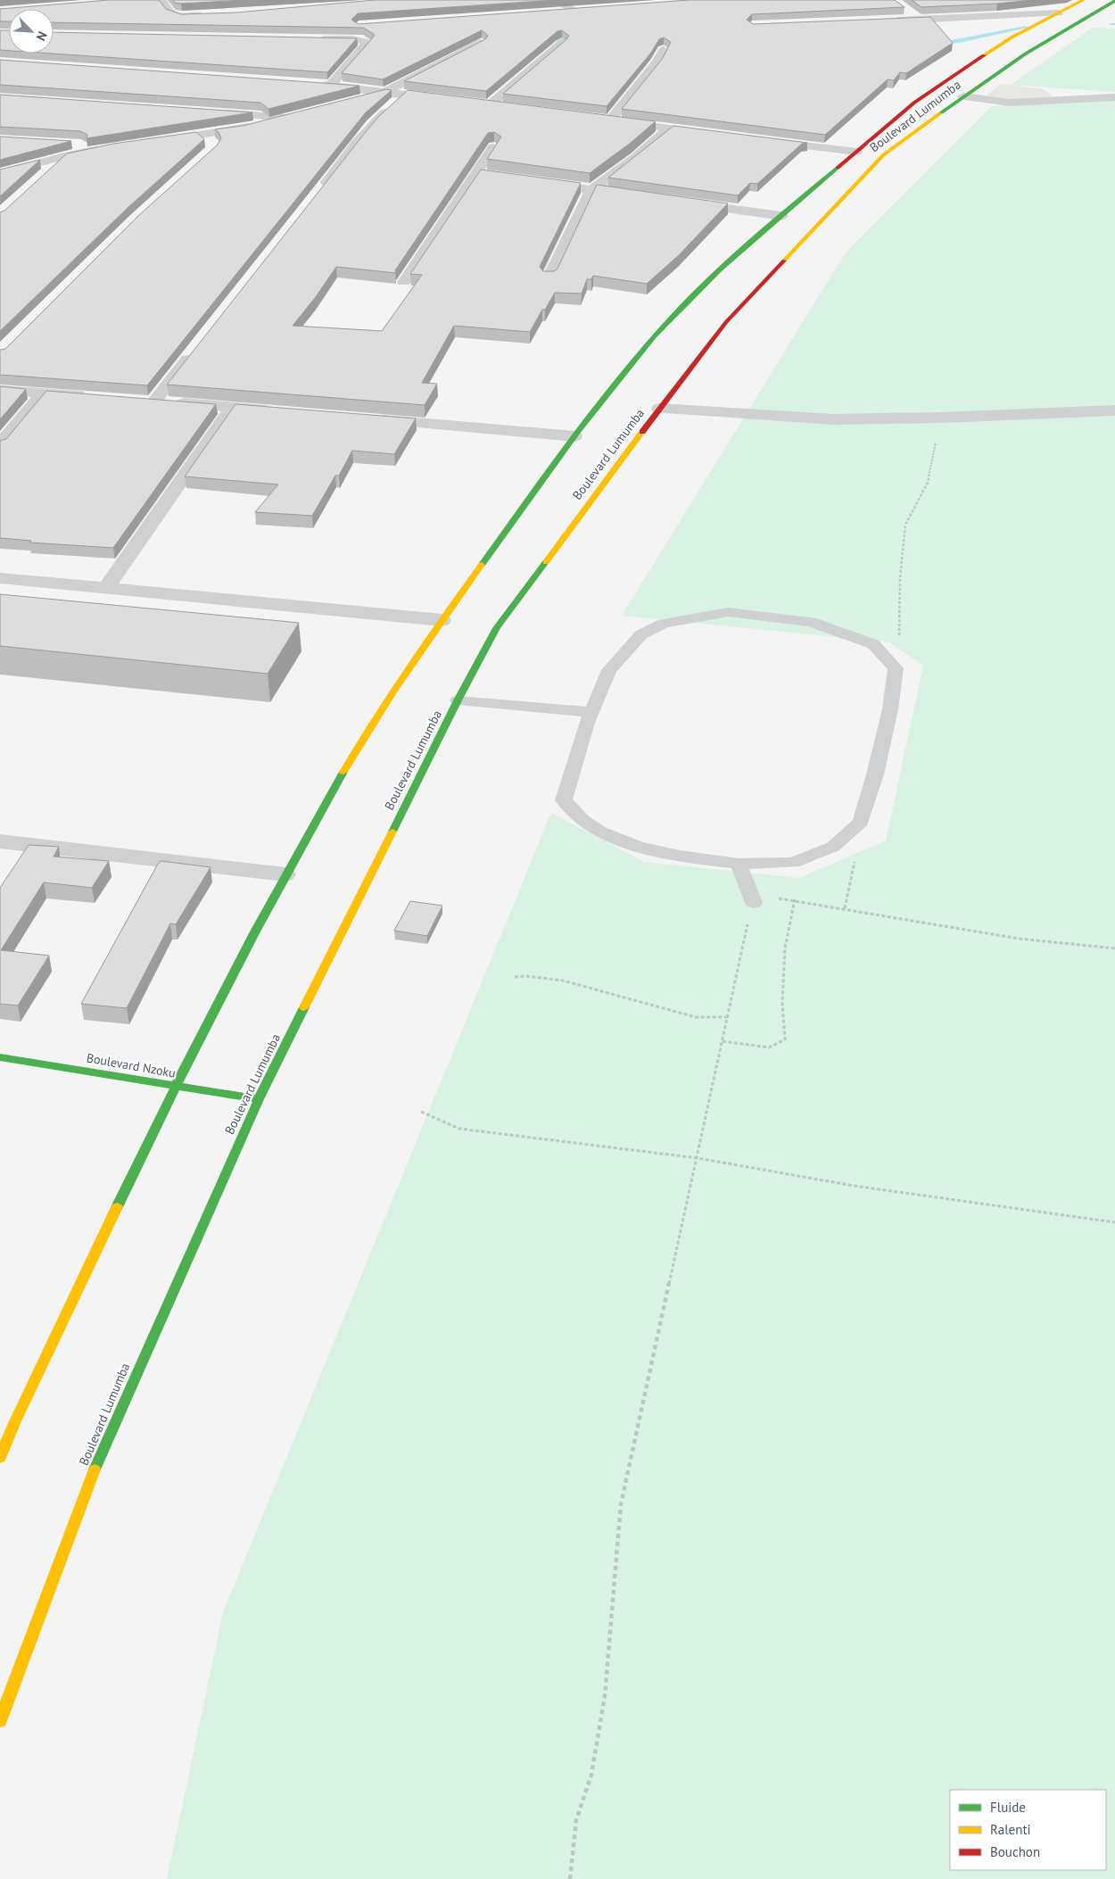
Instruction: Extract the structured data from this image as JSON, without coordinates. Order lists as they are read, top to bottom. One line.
{"streets":{"main road":["Boulevard Lumumba","Boulevard Nzoku"]},"crossings":[["Boulevard Lumumba","Boulevard Nzoku"]],"legend":["Fluide","Ralenti","Bouchon"],"north":"bottom right"}
